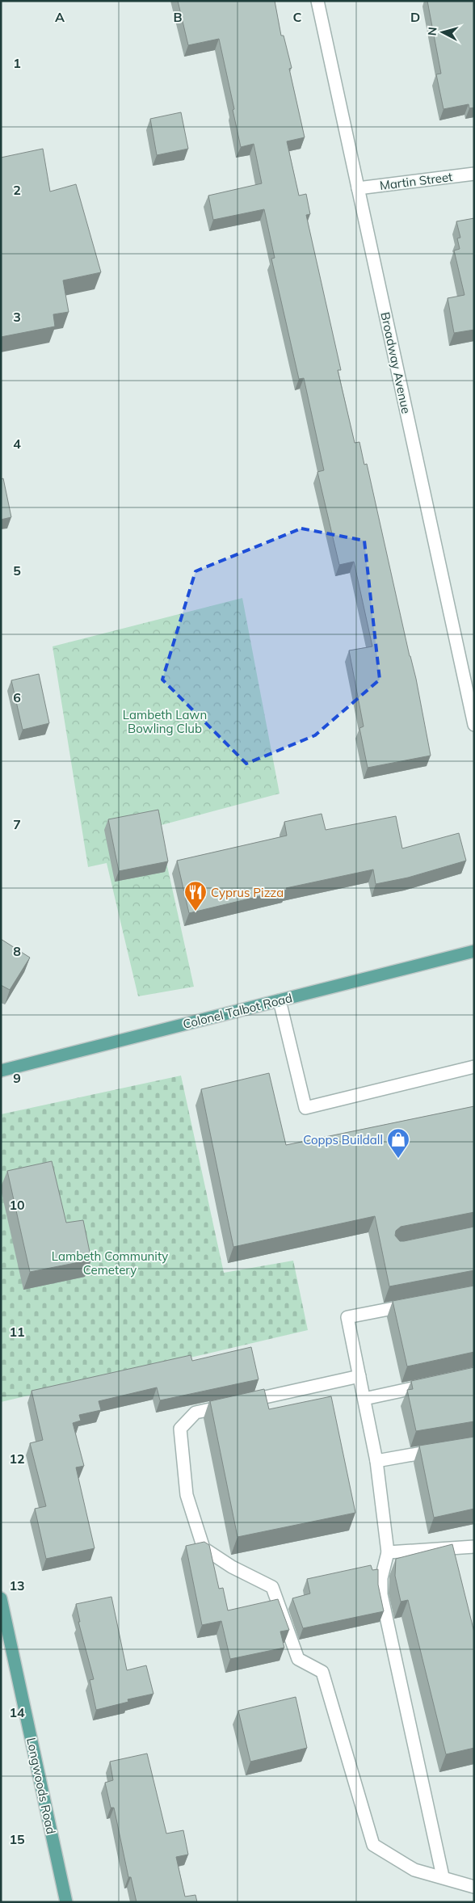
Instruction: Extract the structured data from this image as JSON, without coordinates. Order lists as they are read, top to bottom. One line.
{"streets":{"main road":["Colonel Talbot Road","Longwoods Road"],"street":["Martin Street","Broadway Avenue"]},"crossings":[["Martin Street","Broadway Avenue"]],"parks":["Lambeth Lawn Bowling Club","Lambeth Community Cemetery"],"places":{"restaurant":["Cyprus Pizza"],"shop":["Copps Buildall"]},"north":"left","grid":{"columns":["A","B","C","D"],"rows":["1","2","3","4","5","6","7","8","9","10","11","12","13","14","15"]}}
